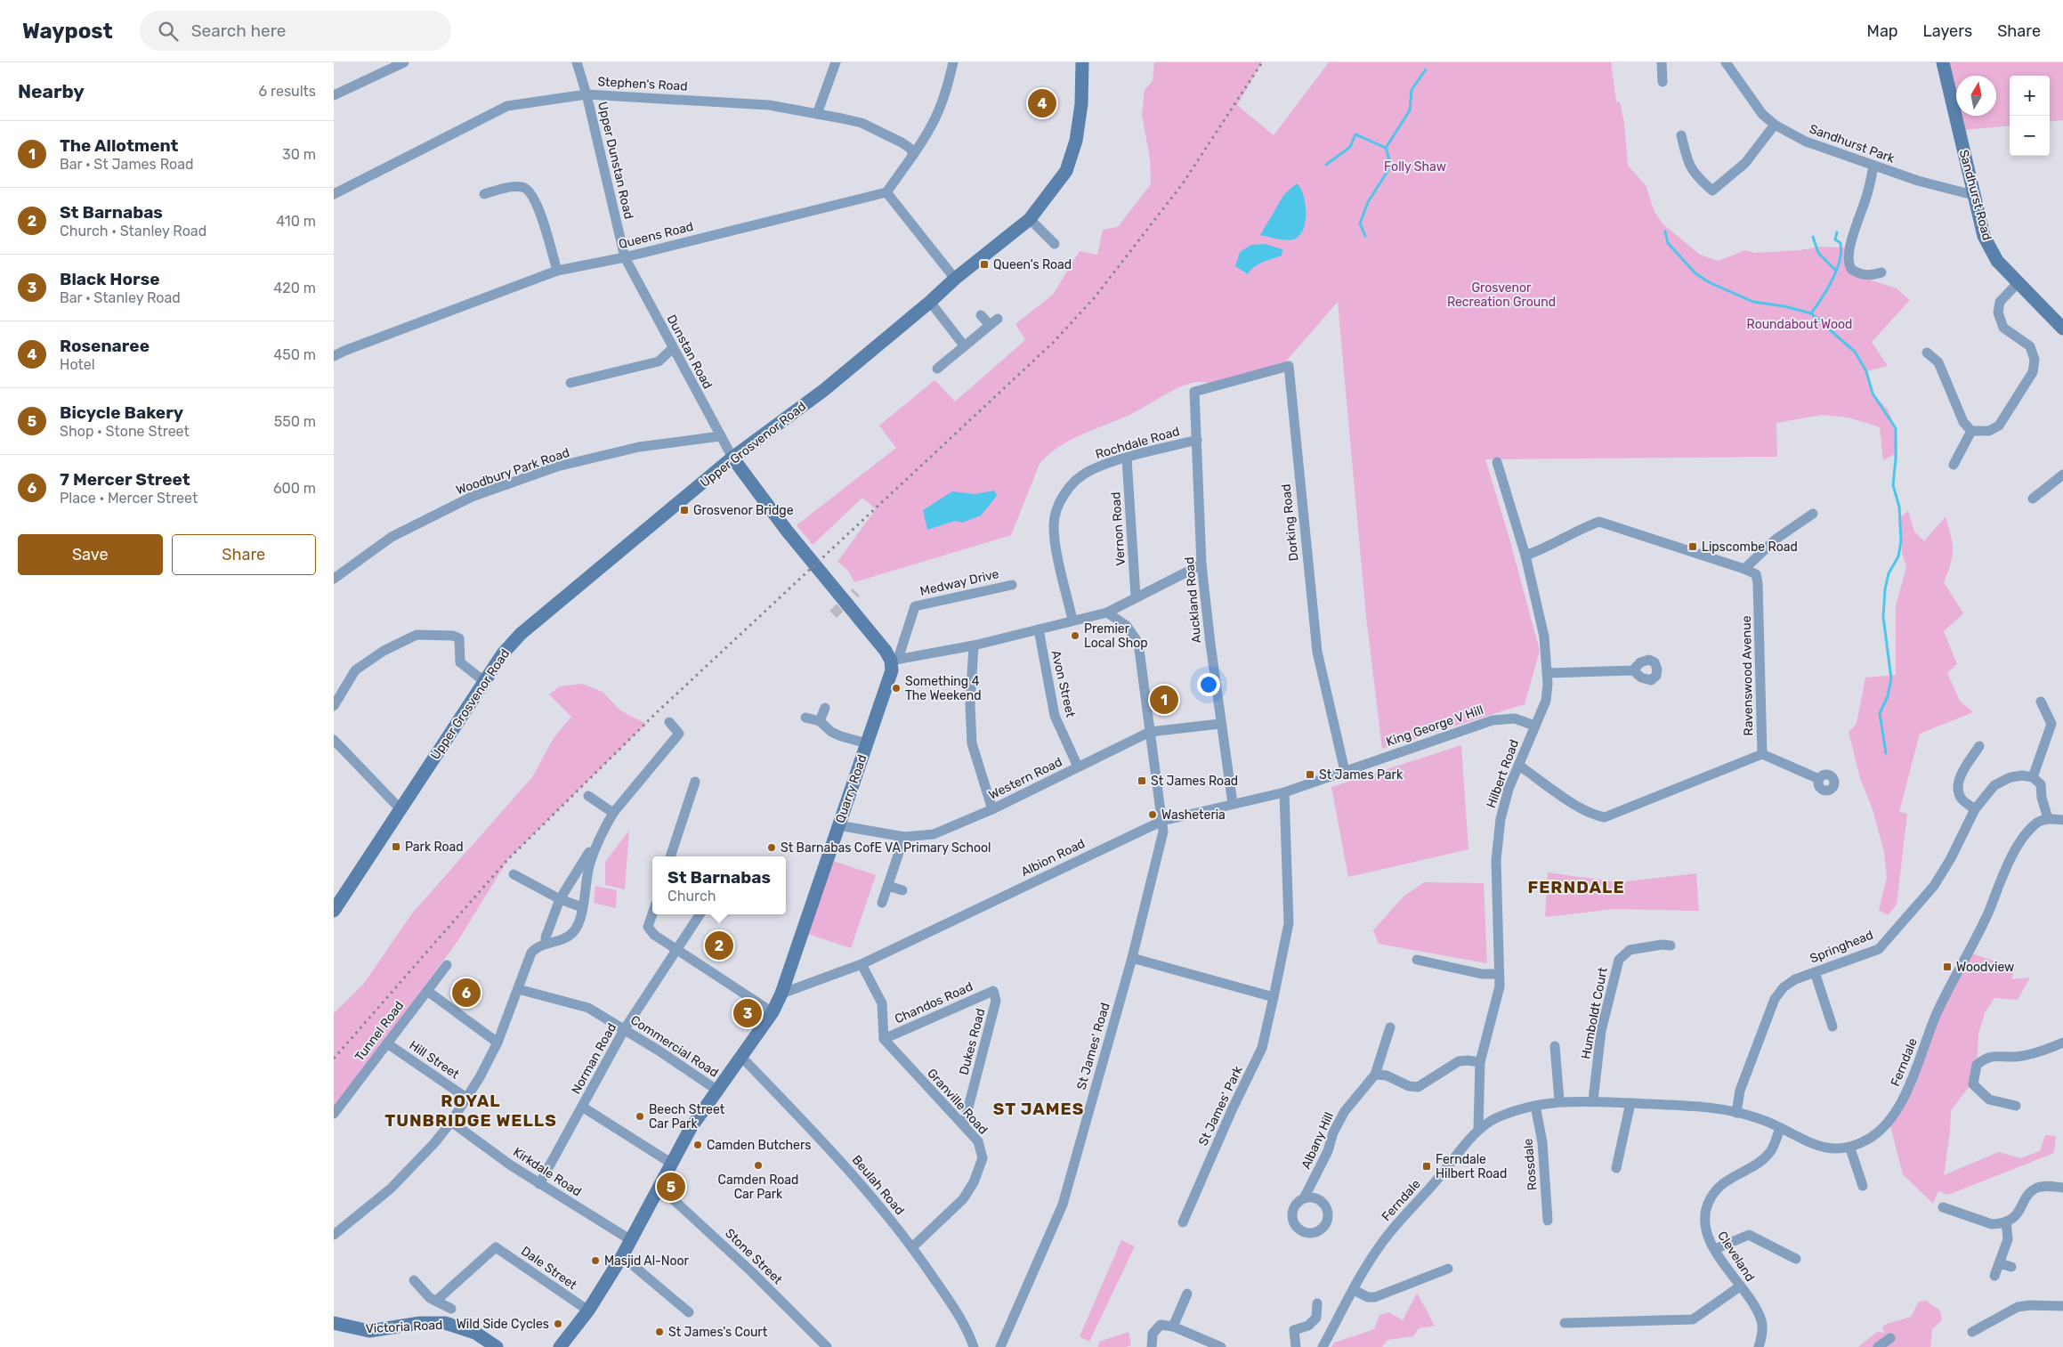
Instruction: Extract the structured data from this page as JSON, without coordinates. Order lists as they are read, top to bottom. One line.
{"streets":{"street":["Stephen's Road","Sandhurst Park","Upper Dunstan Road","Sandhurst Road","Queens Road","Dunstan Road","Rochdale Road","Upper Grosvenor Road","Woodbury Park Road","Dorking Road","Vernon Road","Medway Drive","Auckland Road","Ravenswood Avenue","Avon Street","King George V Hill","Hilbert Road","Western Road","Quarry Road","Albion Road","Springhead","Chandos Road","Humboldt Court","Tunnel Road","Dukes Road","Commercial Road","St James' Road","Norman Road","Hill Street","Ferndale","Granville Road","St James' Park","Albany Hill","Rossdale","Kirkdale Road","Beulah Road","Stone Street","Cleveland","Dale Street","Victoria Road"]},"crossings":[["Stephen's Road","Upper Dunstan Road"],["Sandhurst Park","Sandhurst Road"],["Upper Dunstan Road","Queens Road"],["Upper Dunstan Road","Dunstan Road"],["Queens Road","Dunstan Road"],["Dunstan Road","Upper Grosvenor Road"],["Dunstan Road","Woodbury Park Road"],["Rochdale Road","Vernon Road"],["Rochdale Road","Auckland Road"],["Dorking Road","Auckland Road"],["Dorking Road","King George V Hill"],["Dorking Road","Albion Road"],["Medway Drive","Quarry Road"],["Auckland Road","Western Road"],["Auckland Road","Albion Road"],["Avon Street","Western Road"],["King George V Hill","Hilbert Road"],["King George V Hill","Albion Road"],["Hilbert Road","Ferndale"],["Western Road","Quarry Road"],["Quarry Road","Albion Road"],["Quarry Road","Commercial Road"],["Quarry Road","Kirkdale Road"],["Quarry Road","Beulah Road"],["Quarry Road","Stone Street"],["Quarry Road","Dale Street"],["Albion Road","St James' Road"],["Albion Road","St James' Park"],["Springhead","Ferndale"],["Chandos Road","Dukes Road"],["Chandos Road","Granville Road"],["Humboldt Court","Ferndale"],["Tunnel Road","Hill Street"],["Dukes Road","Granville Road"],["Commercial Road","Norman Road"],["Norman Road","Kirkdale Road"],["Ferndale","Rossdale"],["Ferndale","Cleveland"],["Granville Road","Beulah Road"]],"districts":["FERNDALE","ROYAL TUNBRIDGE WELLS","ST JAMES"],"parks":["Folly Shaw","Grosvenor Recreation Ground","Roundabout Wood"],"places":{"transit":["Queen's Road","Grosvenor Bridge","Lipscombe Road","St James Park","St James Road","Park Road","Woodview","Ferndale Hilbert Road"],"other":["Premier Local Shop","Something 4 The Weekend","Washeteria","St Barnabas CofE VA Primary School","Beech Street Car Park","Camden Butchers","Camden Road Car Park","Masjid Al-Noor","Wild Side Cycles","St James's Court"]},"north":"top","page":{"header":"Waypost","search":"Search here","nav":["Map","Layers","Share"],"heading":["Nearby","6 results"],"map_buttons":["+","−"],"pins":["4","1","2","6","3","5"],"list":[{"mark":"1","name":"The Allotment","note":"Bar · St James Road","value":"30 m"},{"mark":"2","name":"St Barnabas","note":"Church · Stanley Road","value":"410 m"},{"mark":"3","name":"Black Horse","note":"Bar · Stanley Road","value":"420 m"},{"mark":"4","name":"Rosenaree","note":"Hotel","value":"450 m"},{"mark":"5","name":"Bicycle Bakery","note":"Shop · Stone Street","value":"550 m"},{"mark":"6","name":"7 Mercer Street","note":"Place · Mercer Street","value":"600 m"}],"buttons":["Save","Share"],"popup":["St Barnabas","Church"]}}
